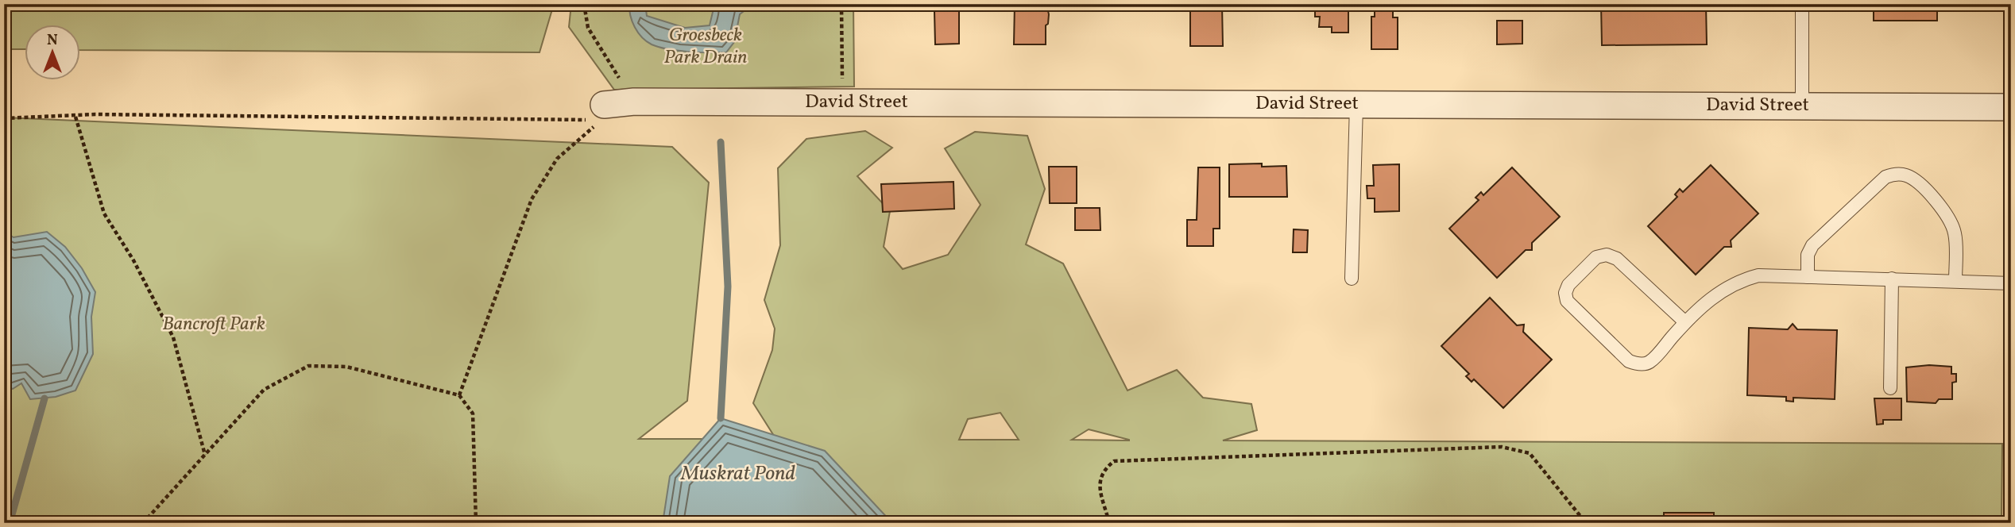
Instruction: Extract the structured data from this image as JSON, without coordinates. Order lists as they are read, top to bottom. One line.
{"streets":{"street":["David Street"]},"water":["Muskrat Pond"],"parks":["Groesbeck Park Drain","Bancroft Park"],"north":"top"}
